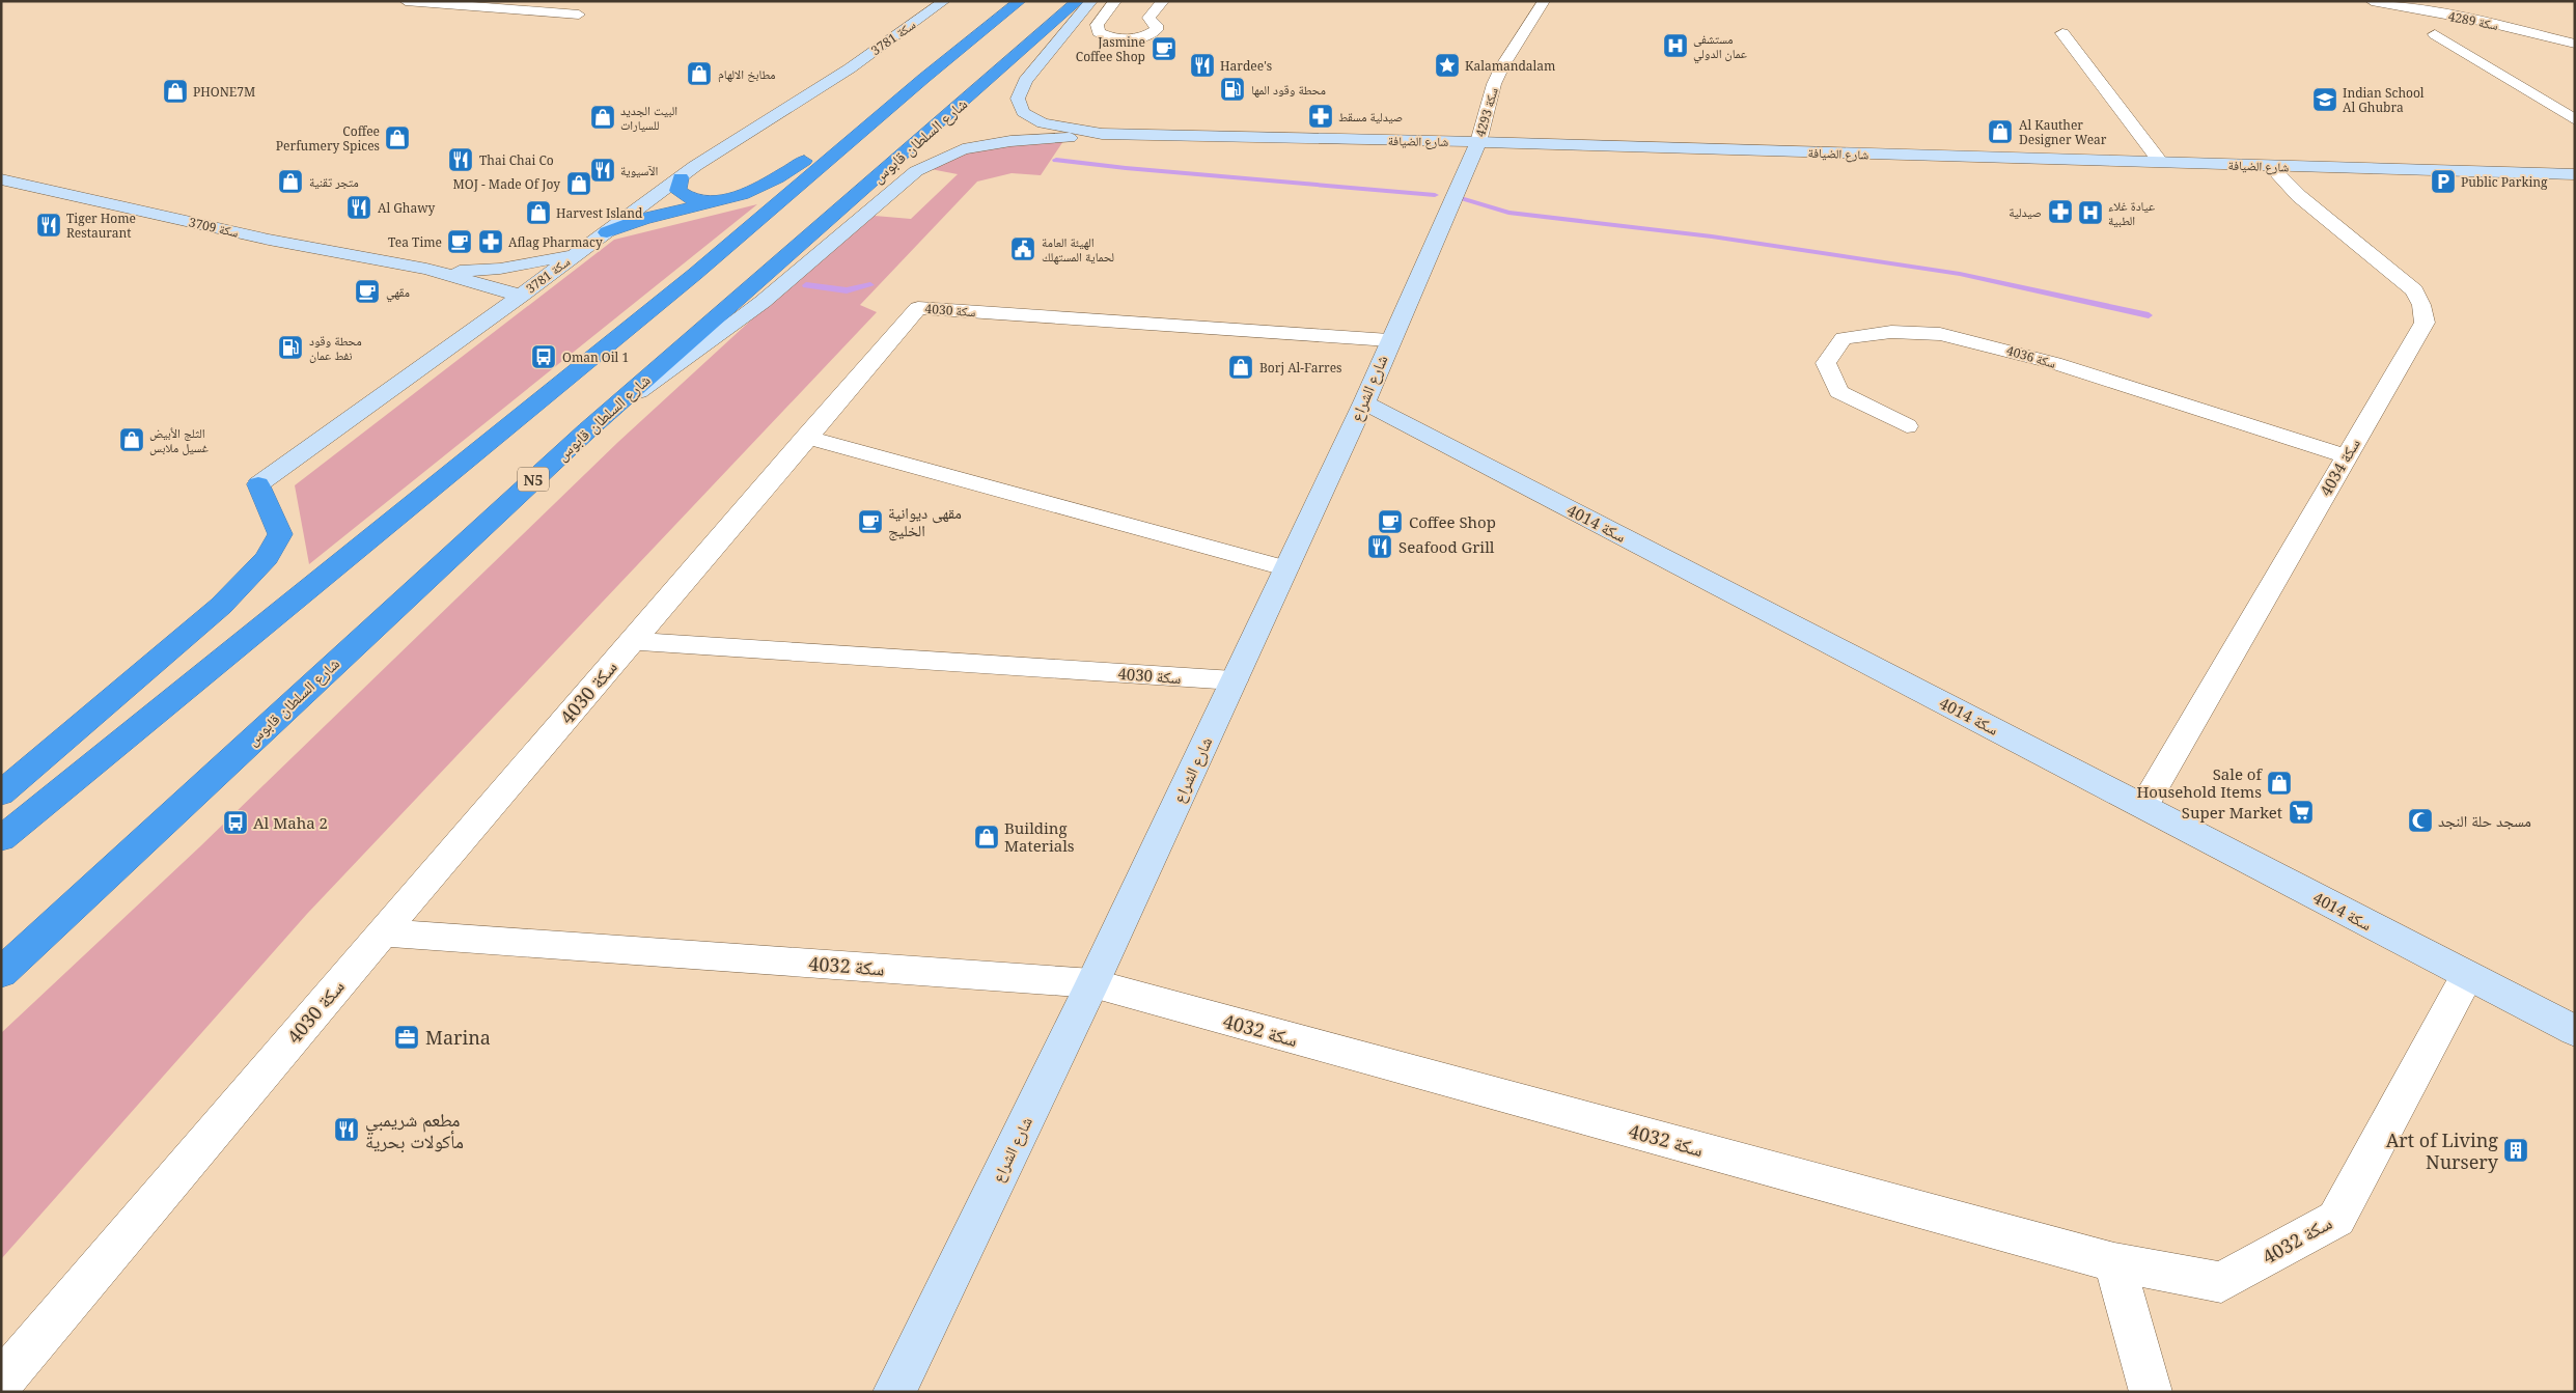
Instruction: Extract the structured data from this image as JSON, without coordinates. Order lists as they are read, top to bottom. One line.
{"streets":{"highway":["شارع السلطان قابوس","N5"],"street":["سكة 4289","سكة 3781","سكة 4293","شارع الضيافة","سكة 3709","سكة 4030","سكة 4036","شارع الشراع","سكة 4034","سكة 4014","سكة 4032"]},"crossings":[["سكة 3781","سكة 3709"],["سكة 4293","شارع الضيافة"],["سكة 4293","شارع الشراع"],["شارع الضيافة","شارع الشراع"],["شارع الضيافة","سكة 4034"],["سكة 4030","شارع الشراع"],["سكة 4030","سكة 4032"],["سكة 4036","سكة 4034"],["شارع الشراع","سكة 4014"],["شارع الشراع","سكة 4032"],["سكة 4034","سكة 4014"],["سكة 4014","سكة 4032"]],"places":{"hospital":["مستشفى عمان الدولي","عيادة غلاء الطبية"],"cafe":["Jasmine Coffee Shop","Tea Time","مقهي","مقهى ديوانية الخليج","Coffee Shop"],"restaurant":["Hardee's","Thai Chai Co","الآسيوية","Al Ghawy","Tiger Home Restaurant","Seafood Grill","مطعم شريمبي مأكولات بحرية"],"place":["Kalamandalam"],"shop":["مطابخ الالهام","PHONE7M","البيت الجديد للسيارات","Al Kauther Designer Wear","Coffee Perfumery Spices","متجر تقنية","MOJ - Made Of Joy","Harvest Island","Borj Al-Farres","الثلج الأبيض غسيل ملابس","Sale of Household Items","Building Materials"],"fuel station":["محطة وقود المها","محطة وقود نفط عمان"],"school or university":["Indian School Al Ghubra"],"pharmacy":["صيدلية مسقط","صيدلية","Aflag Pharmacy"],"parking":["Public Parking"],"public building":["الهيئة العامة لحماية المستهلك"],"bus stop":["Oman Oil 1","Al Maha 2"],"supermarket":["Super Market"],"mosque":["مسجد حلة النجد"],"office":["Marina"],"building":["Art of Living Nursery"]}}
